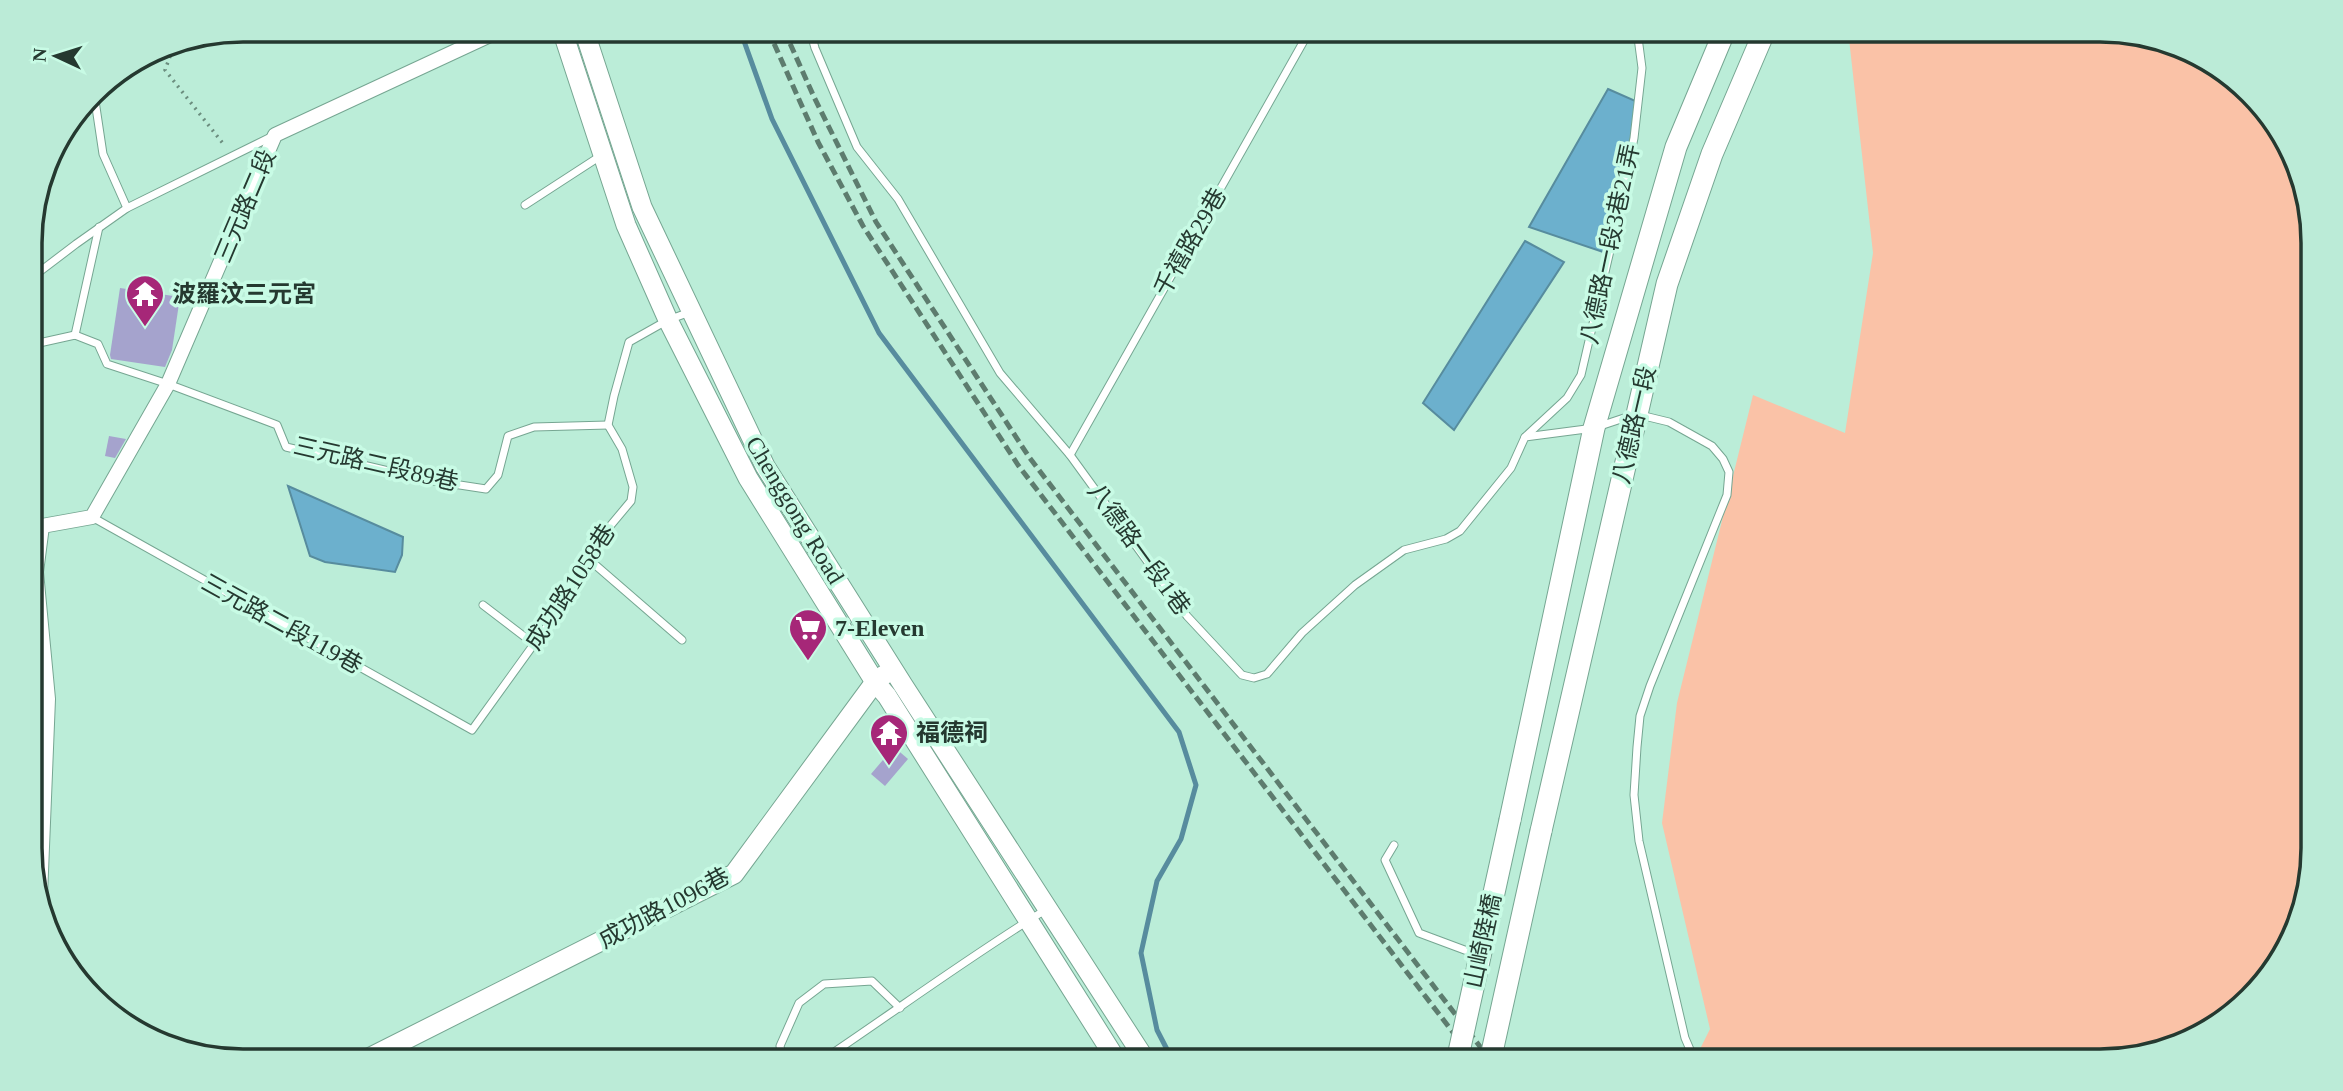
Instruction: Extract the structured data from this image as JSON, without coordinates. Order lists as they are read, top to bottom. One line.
{"streets":{"main road":["八德路一段","山崎陸橋"],"street":["三元路二段","Chenggong Road","成功路1096巷"],"lane":["千禧路29巷","八德路一段3巷21弄","三元路二段89巷","八德路一段1巷","成功路1058巷","三元路二段119巷"]},"crossings":[["三元路二段","三元路二段89巷"],["三元路二段","三元路二段119巷"],["千禧路29巷","八德路一段1巷"],["八德路一段3巷21弄","八德路一段1巷"],["八德路一段","山崎陸橋"],["三元路二段89巷","成功路1058巷"],["Chenggong Road","成功路1096巷"],["成功路1058巷","三元路二段119巷"]],"places":{"temple":["波羅汶三元宮","福德祠"],"supermarket":["7-Eleven"]},"north":"left"}
